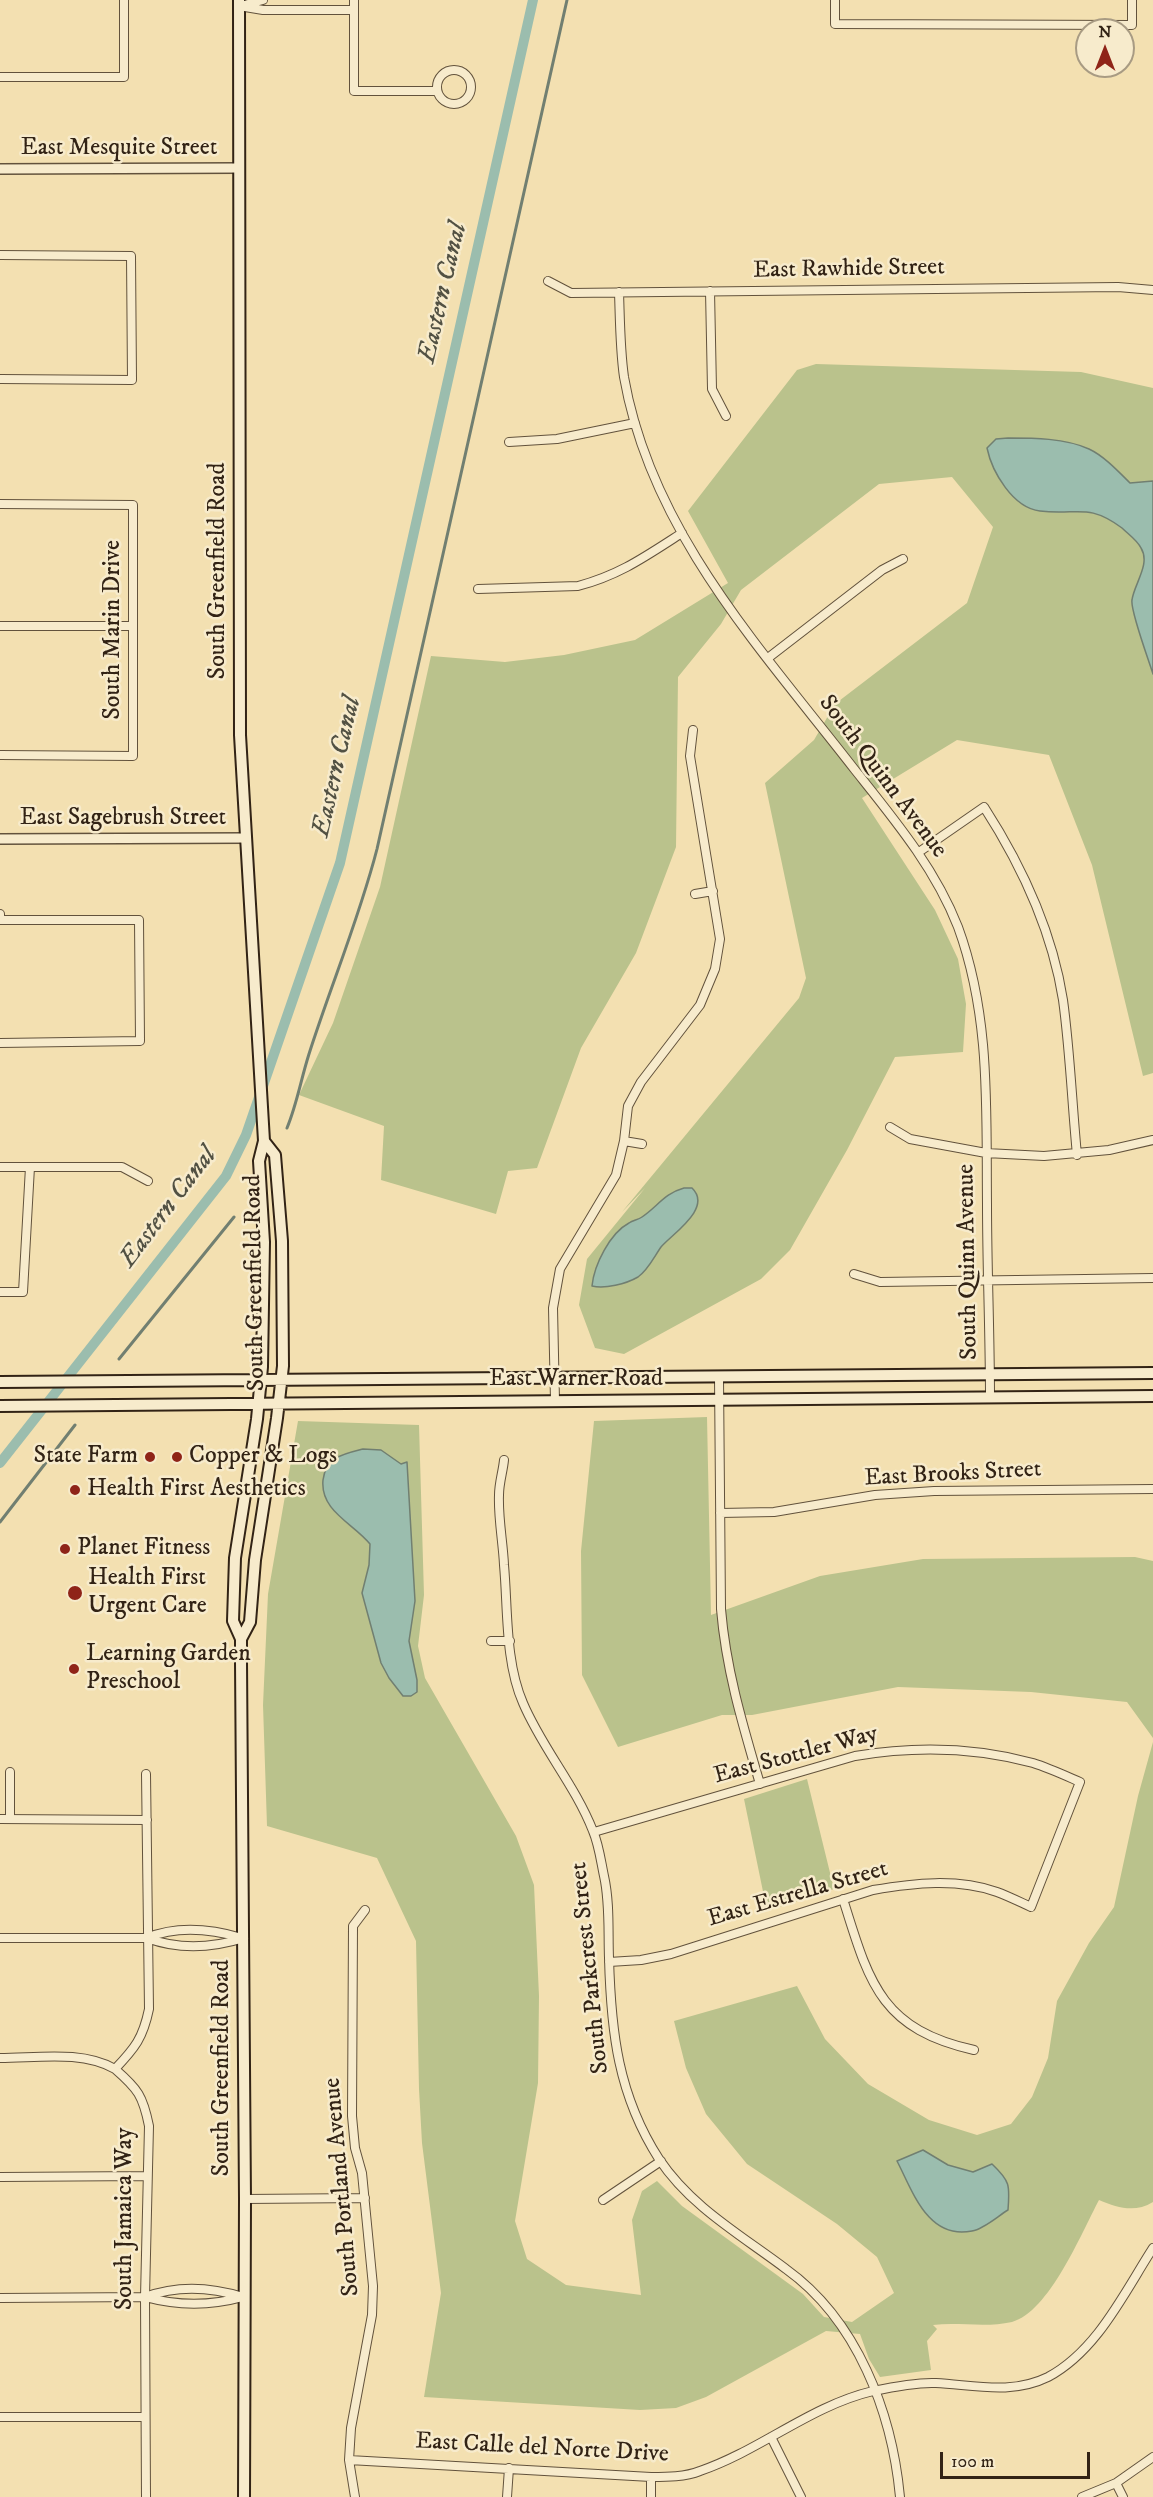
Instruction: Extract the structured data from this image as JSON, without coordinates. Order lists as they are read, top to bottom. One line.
{"streets":{"main road":["South Greenfield Road","East Warner Road"],"street":["East Mesquite Street","East Rawhide Street","South Marin Drive","South Quinn Avenue","East Sagebrush Street","East Brooks Street","East Stottler Way","East Estrella Street","South Parkcrest Street","South Portland Avenue","South Jamaica Way","East Calle del Norte Drive"]},"crossings":[["East Mesquite Street","South Greenfield Road"],["East Rawhide Street","South Quinn Avenue"],["South Greenfield Road","East Sagebrush Street"],["South Greenfield Road","East Warner Road"],["South Quinn Avenue","East Warner Road"],["East Stottler Way","East Estrella Street"],["East Stottler Way","South Parkcrest Street"],["East Estrella Street","South Parkcrest Street"],["South Parkcrest Street","East Calle del Norte Drive"],["South Portland Avenue","East Calle del Norte Drive"]],"water":["Eastern Canal"],"places":["State Farm","Copper & Logs","Health First Aesthetics","Planet Fitness","Health First Urgent Care","Learning Garden Preschool"],"scale_bar":"100 m","north":"top"}
